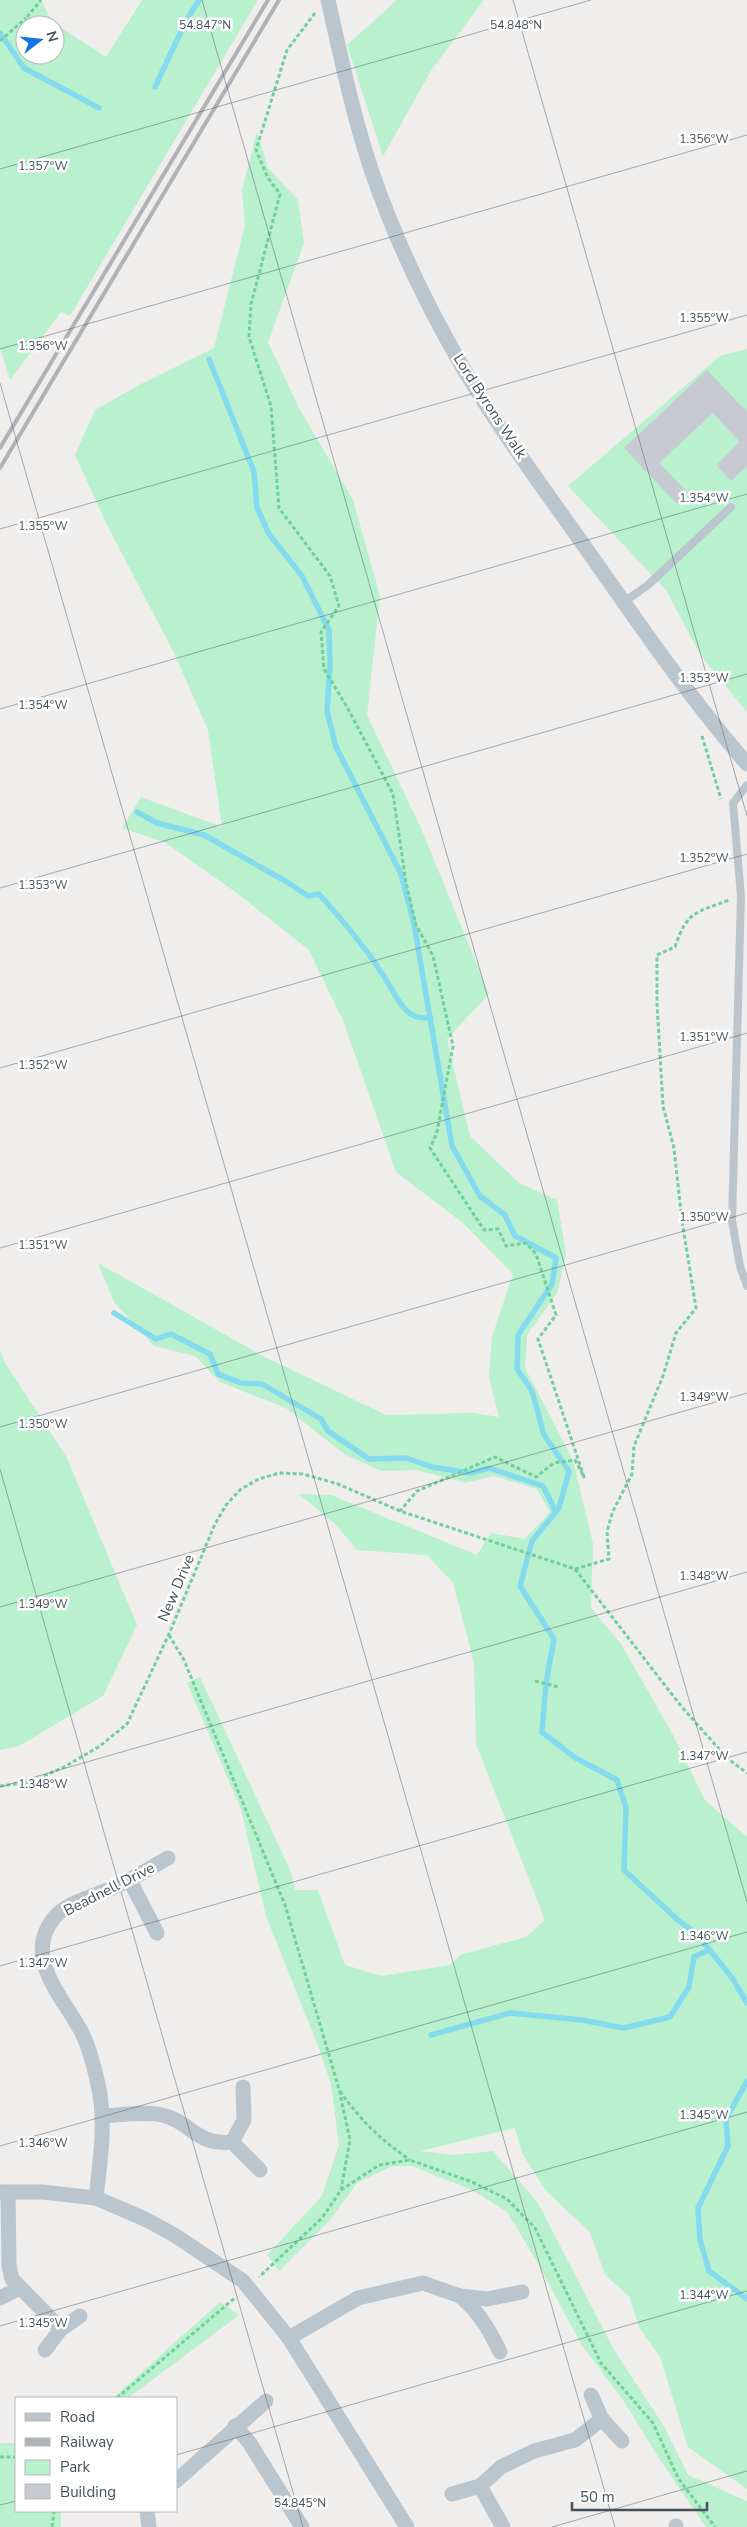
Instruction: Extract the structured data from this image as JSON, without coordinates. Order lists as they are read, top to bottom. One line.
{"streets":{"street":["Lord Byrons Walk","Beadnell Drive"],"path":["New Drive"]},"legend":["Road","Railway","Park","Building"],"scale_bar":"50 m","north":"right","coordinates":["54.847°N","54.848°N","1.356°W","1.357°W","1.355°W","1.354°W","1.353°W","1.352°W","1.351°W","1.350°W","1.349°W","1.348°W","1.347°W","1.346°W","1.345°W","1.344°W","54.845°N"]}
